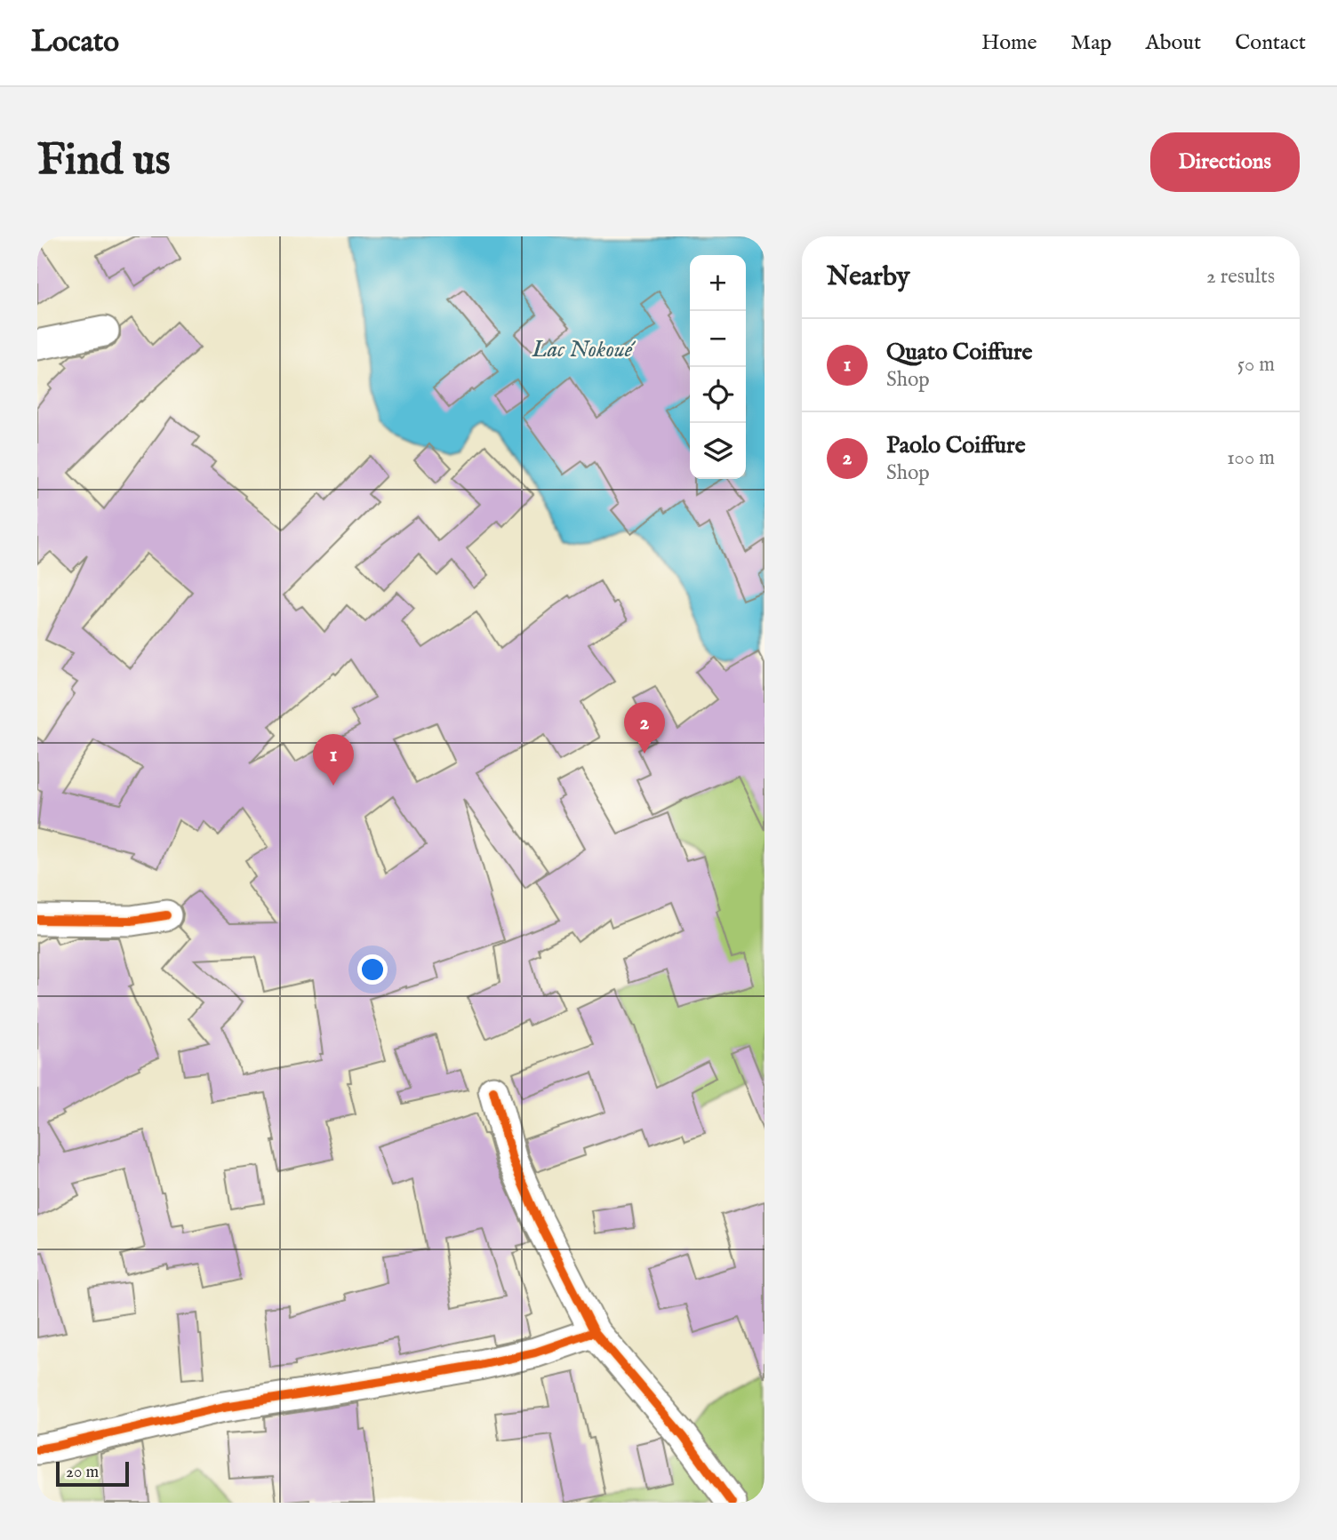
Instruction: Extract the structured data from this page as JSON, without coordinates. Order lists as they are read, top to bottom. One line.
{"water":["Lac Nokoué"],"scale_bar":"20 m","page":{"header":"Locato","nav":["Home","Map","About","Contact"],"buttons":"Directions","title":"Find us","heading":["Nearby","2 results"],"map_buttons":["+","−"],"list":[{"mark":"1","name":"Quato Coiffure","note":"Shop","value":"50 m"},{"mark":"2","name":"Paolo Coiffure","note":"Shop","value":"100 m"}],"pins":["2","1"],"scale":"20 m"}}
